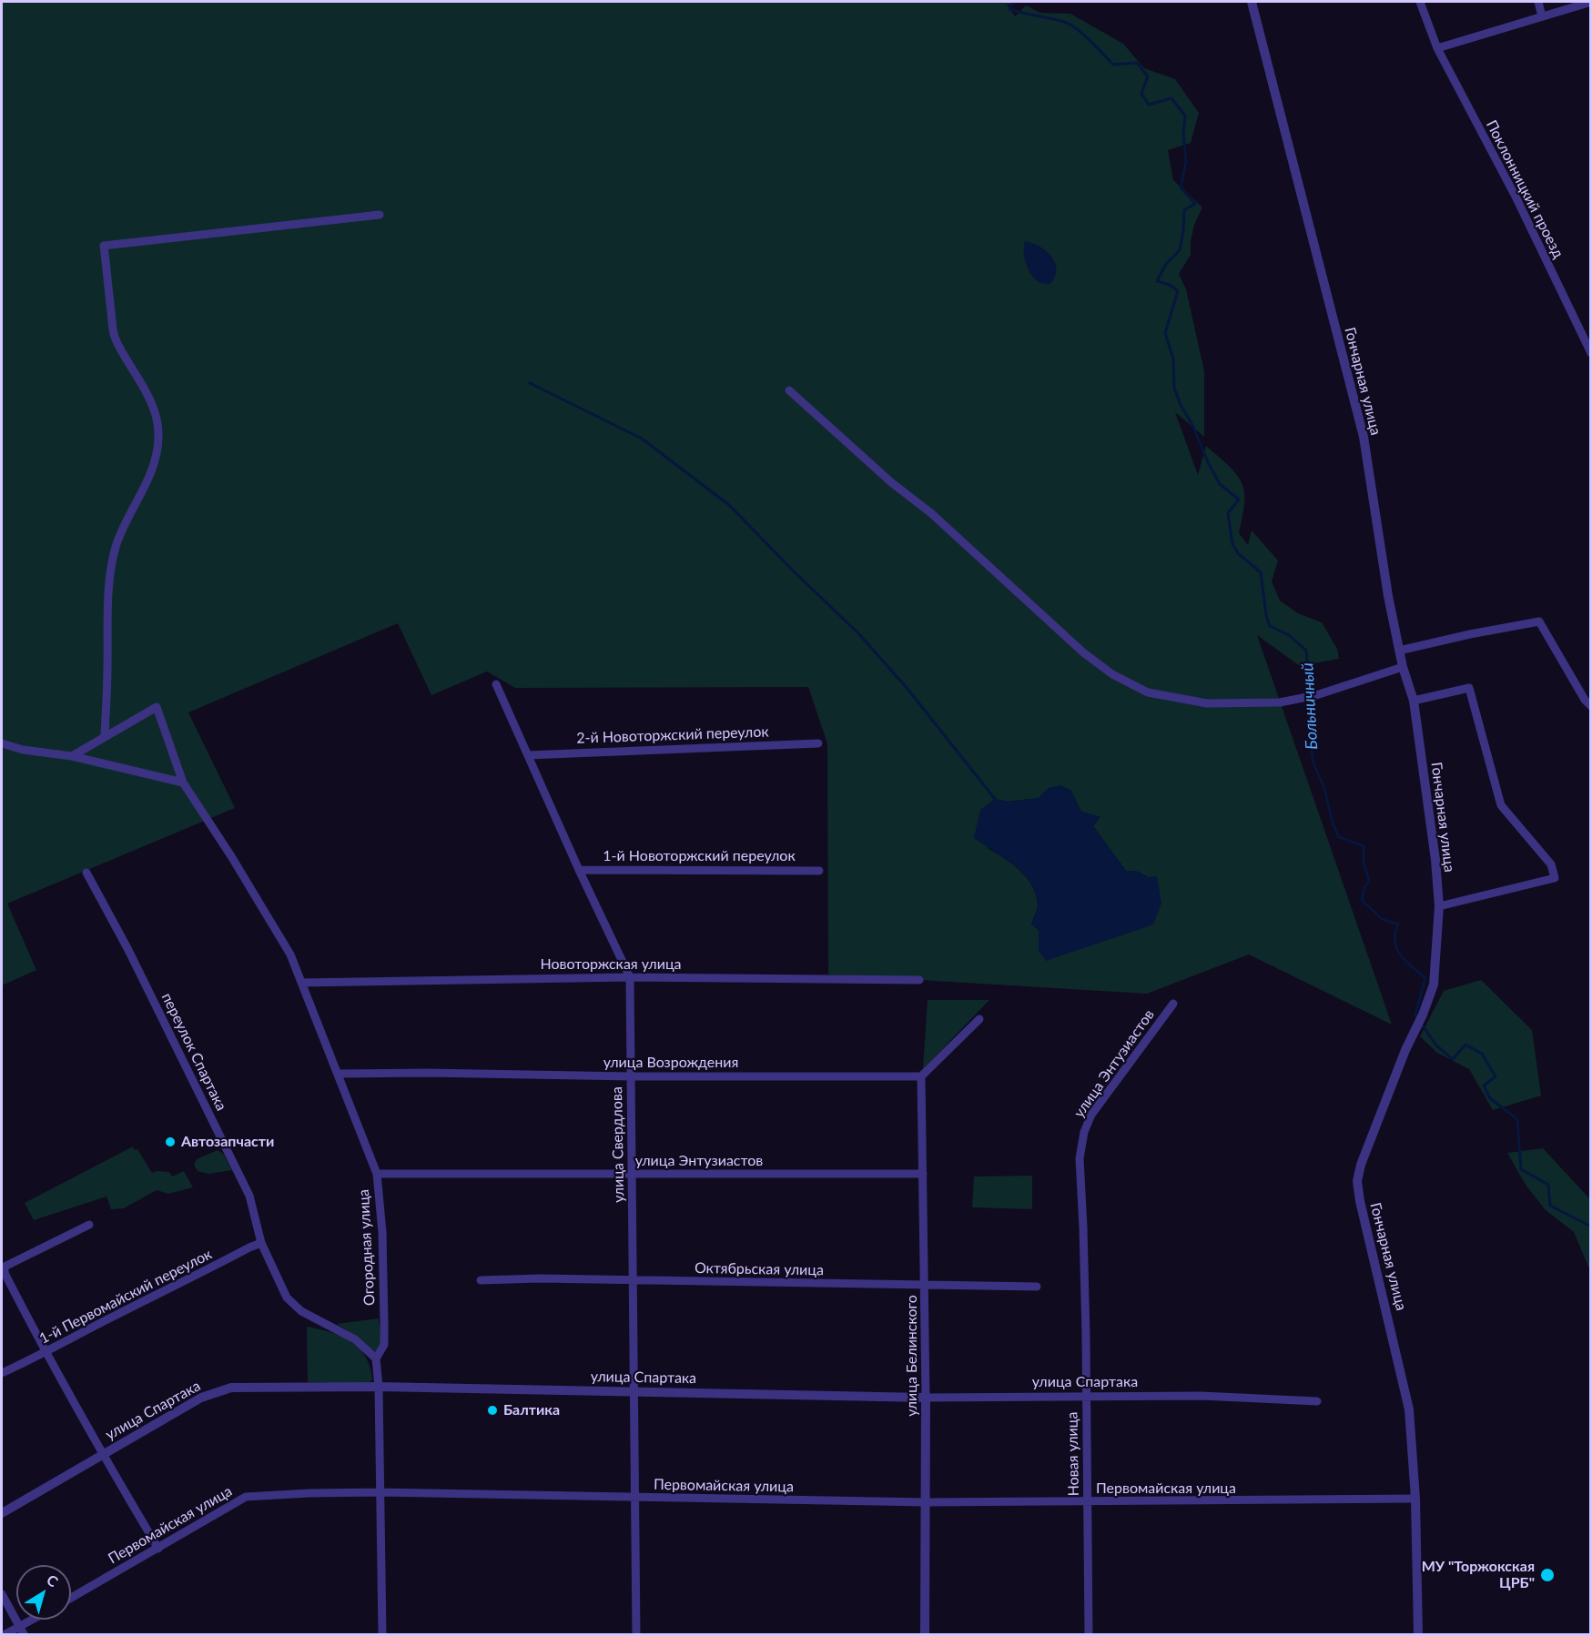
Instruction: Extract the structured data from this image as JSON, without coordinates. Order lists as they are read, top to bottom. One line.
{"streets":{"street":["Поклонницкий проезд","Гончарная улица","2-й Новоторжский переулок","1-й Новоторжский переулок","Новоторжская улица","переулок Спартака","улица Возрождения","улица Энтузиастов","улица Свердлова","Огородная улица","Октябрьская улица","1-й Первомайский переулок","улица Белинского","улица Спартака","Новая улица","Первомайская улица"]},"crossings":[["Гончарная улица","Первомайская улица"],["2-й Новоторжский переулок","улица Свердлова"],["1-й Новоторжский переулок","улица Свердлова"],["Новоторжская улица","улица Свердлова"],["Новоторжская улица","Огородная улица"],["переулок Спартака","Огородная улица"],["переулок Спартака","1-й Первомайский переулок"],["улица Возрождения","улица Свердлова"],["улица Возрождения","Огородная улица"],["улица Возрождения","улица Белинского"],["улица Энтузиастов","улица Свердлова"],["улица Энтузиастов","Огородная улица"],["улица Энтузиастов","улица Белинского"],["улица Энтузиастов","Новая улица"],["улица Свердлова","Октябрьская улица"],["улица Свердлова","улица Спартака"],["улица Свердлова","Первомайская улица"],["Огородная улица","улица Спартака"],["Огородная улица","Первомайская улица"],["Октябрьская улица","улица Белинского"],["улица Белинского","улица Спартака"],["улица Белинского","Первомайская улица"],["улица Спартака","Новая улица"],["Новая улица","Первомайская улица"]],"water":["Больничный"],"places":["Автозапчасти","Балтика","МУ \"Торжокская ЦРБ\""],"north":"top right"}
